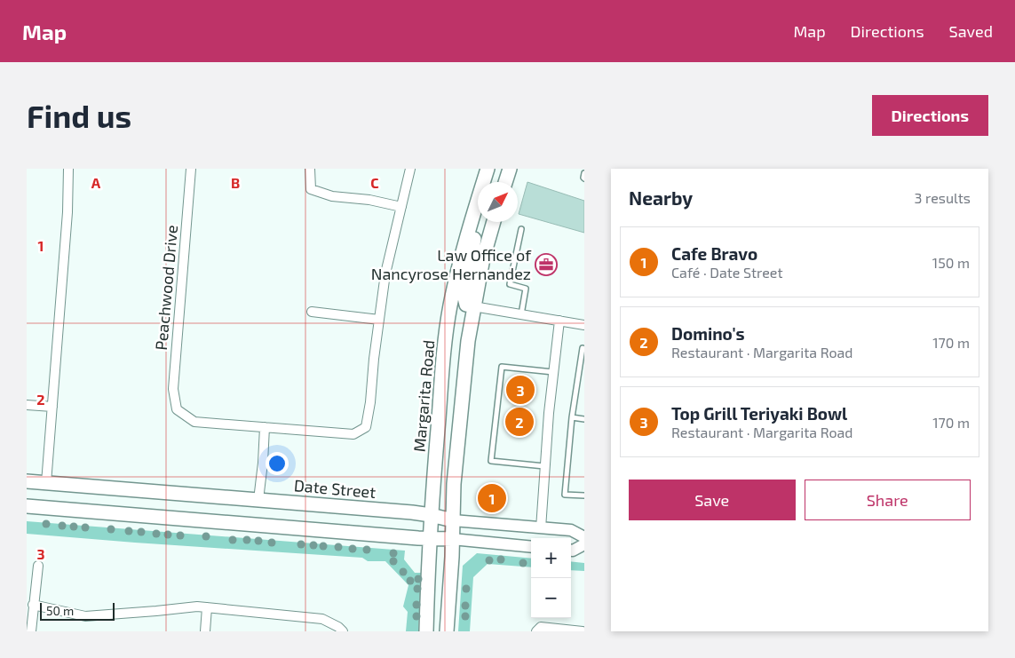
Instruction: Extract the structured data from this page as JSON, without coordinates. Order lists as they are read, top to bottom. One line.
{"streets":{"main road":["Margarita Road","Date Street"],"street":["Peachwood Drive"]},"crossings":[["Margarita Road","Date Street"]],"places":{"office":["Law Office of Nancyrose Hernandez"]},"scale_bar":"50 m","north":"top right","page":{"header":"Map","nav":["Map","Directions","Saved"],"buttons":["Directions",["Save","Share"]],"title":"Find us","heading":["Nearby","3 results"],"list":[{"mark":"1","name":"Cafe Bravo","note":"Café · Date Street","value":"150 m"},{"mark":"2","name":"Domino's","note":"Restaurant · Margarita Road","value":"170 m"},{"mark":"3","name":"Top Grill Teriyaki Bowl","note":"Restaurant · Margarita Road","value":"170 m"}],"pins":["3","2","1"],"map_buttons":["+","−"],"scale":"50 m"},"grid":{"columns":["A","B","C"],"rows":["1","2","3"]}}
